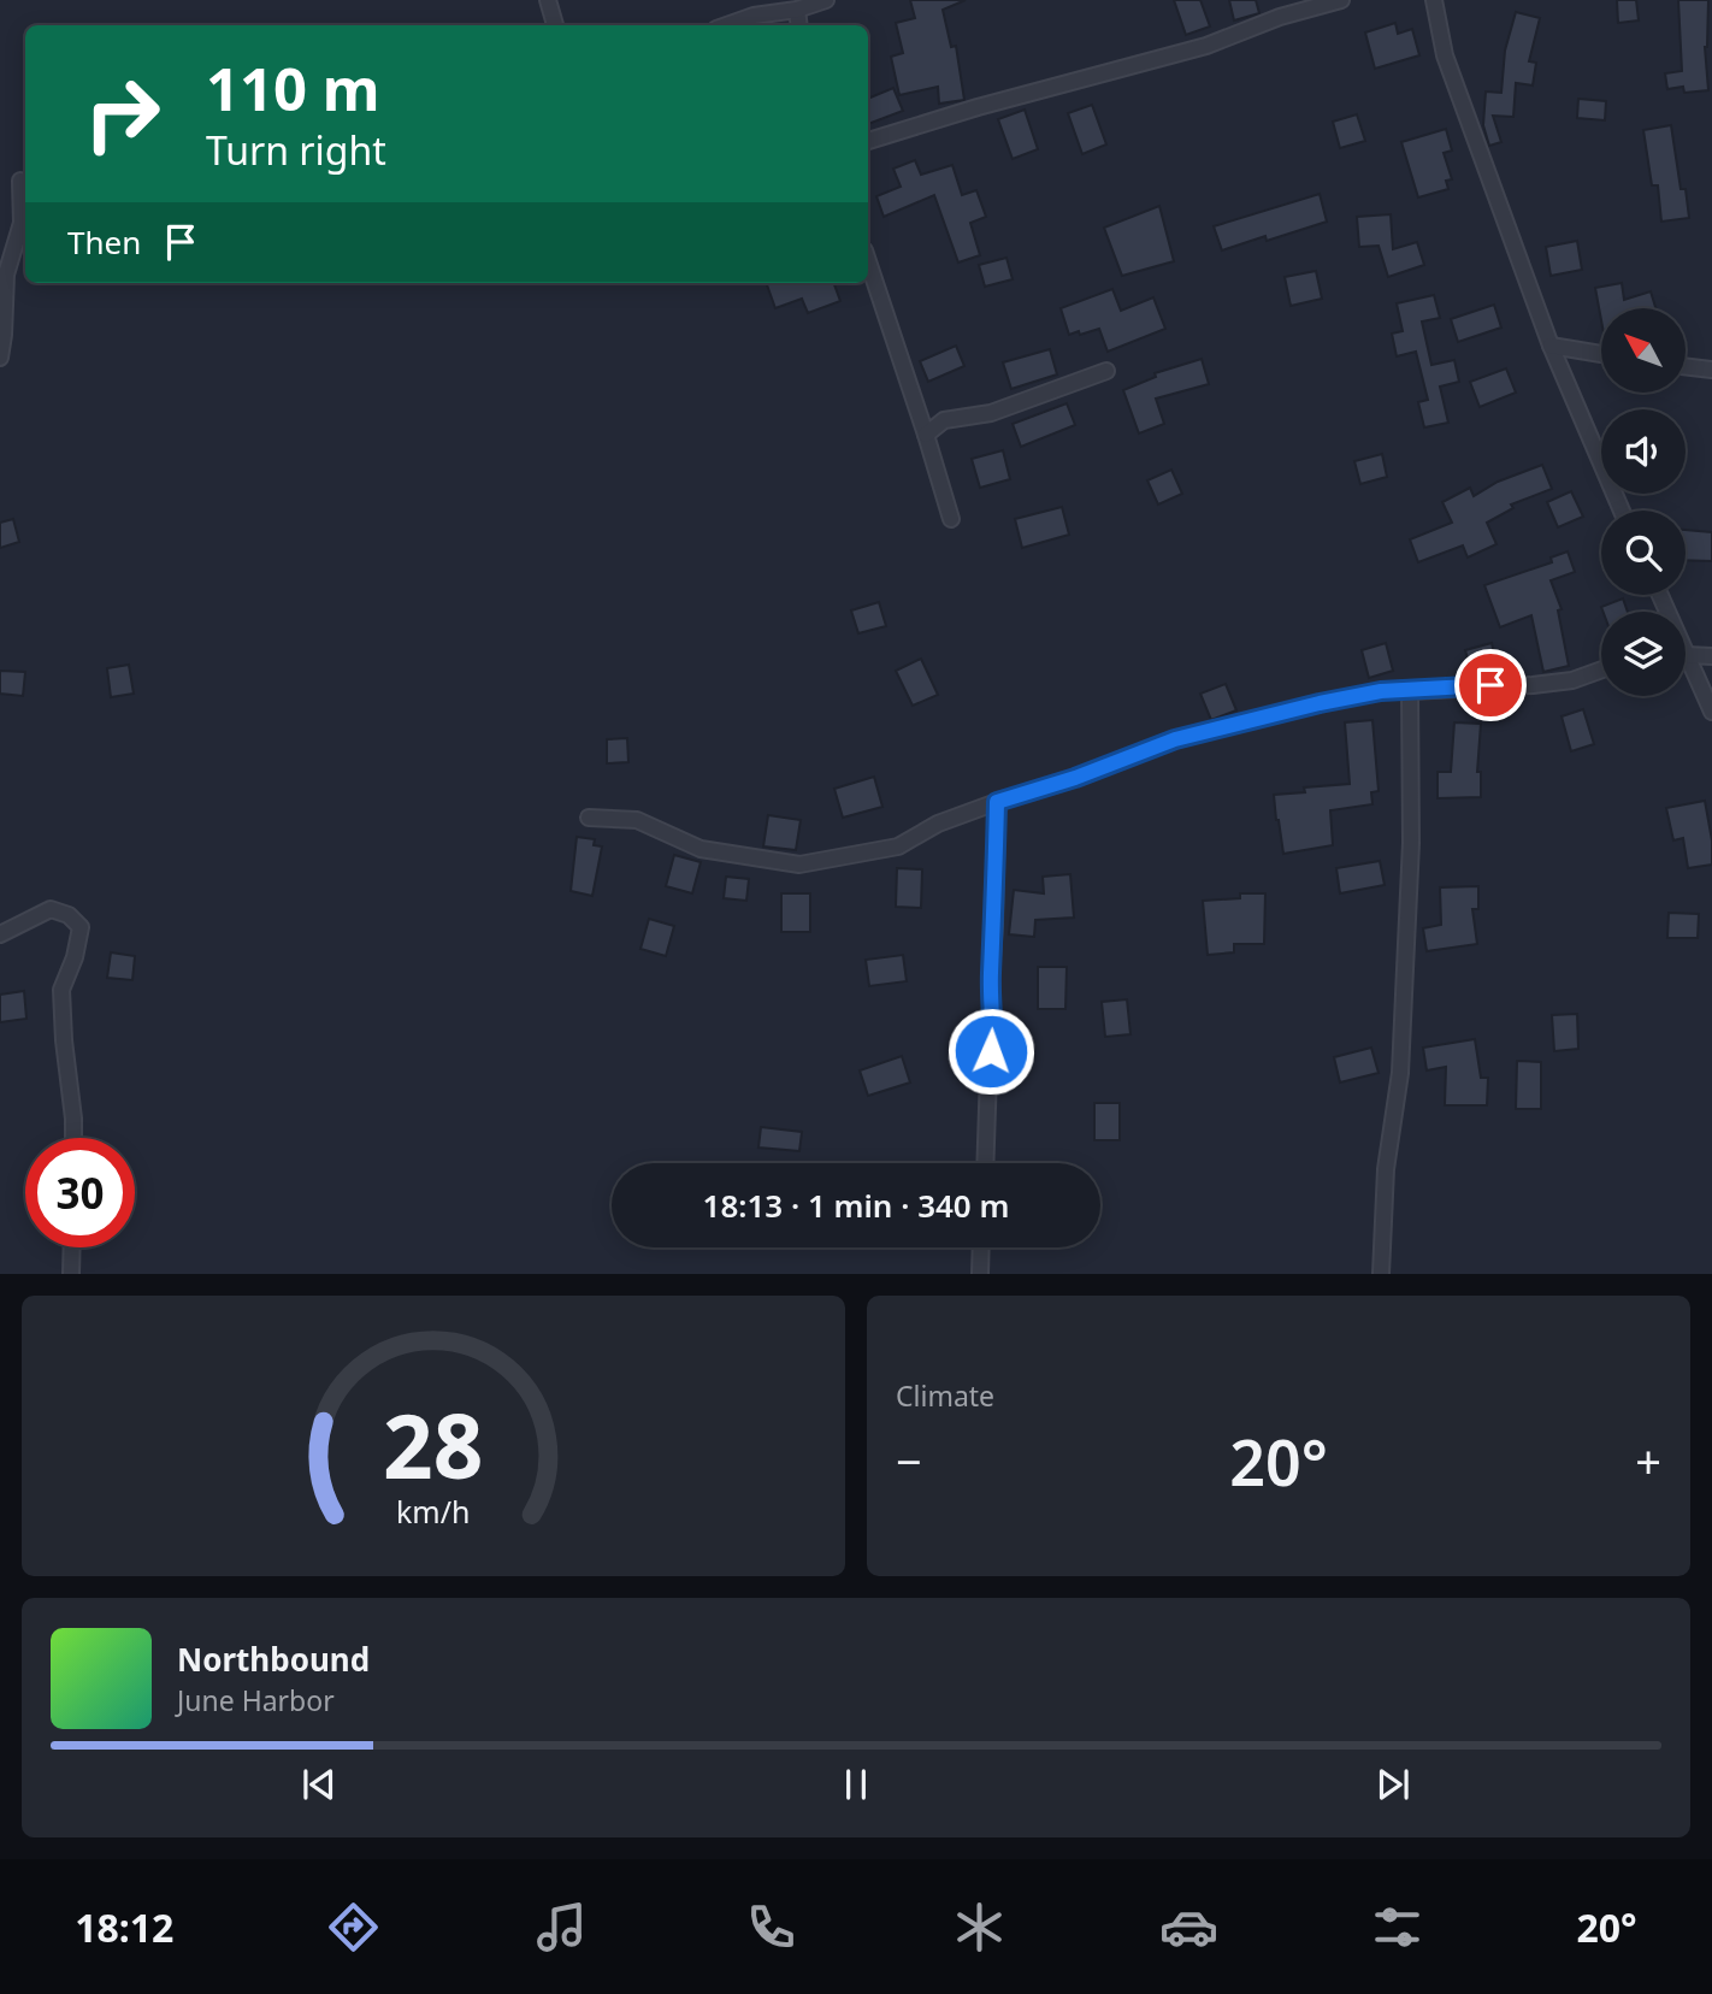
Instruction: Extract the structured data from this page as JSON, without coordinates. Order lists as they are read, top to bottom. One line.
{"north":"top left","page":{"turn":["110 m","Turn right"],"then":"Then","limit":"30","trip":"18:13 · 1 min · 340 m","tile":"Climate","heat":["−","20°","+"],"song":["Northbound","June Harbor"],"tabs":["18:12","20°"],"gauge":["28","km/h"]}}
